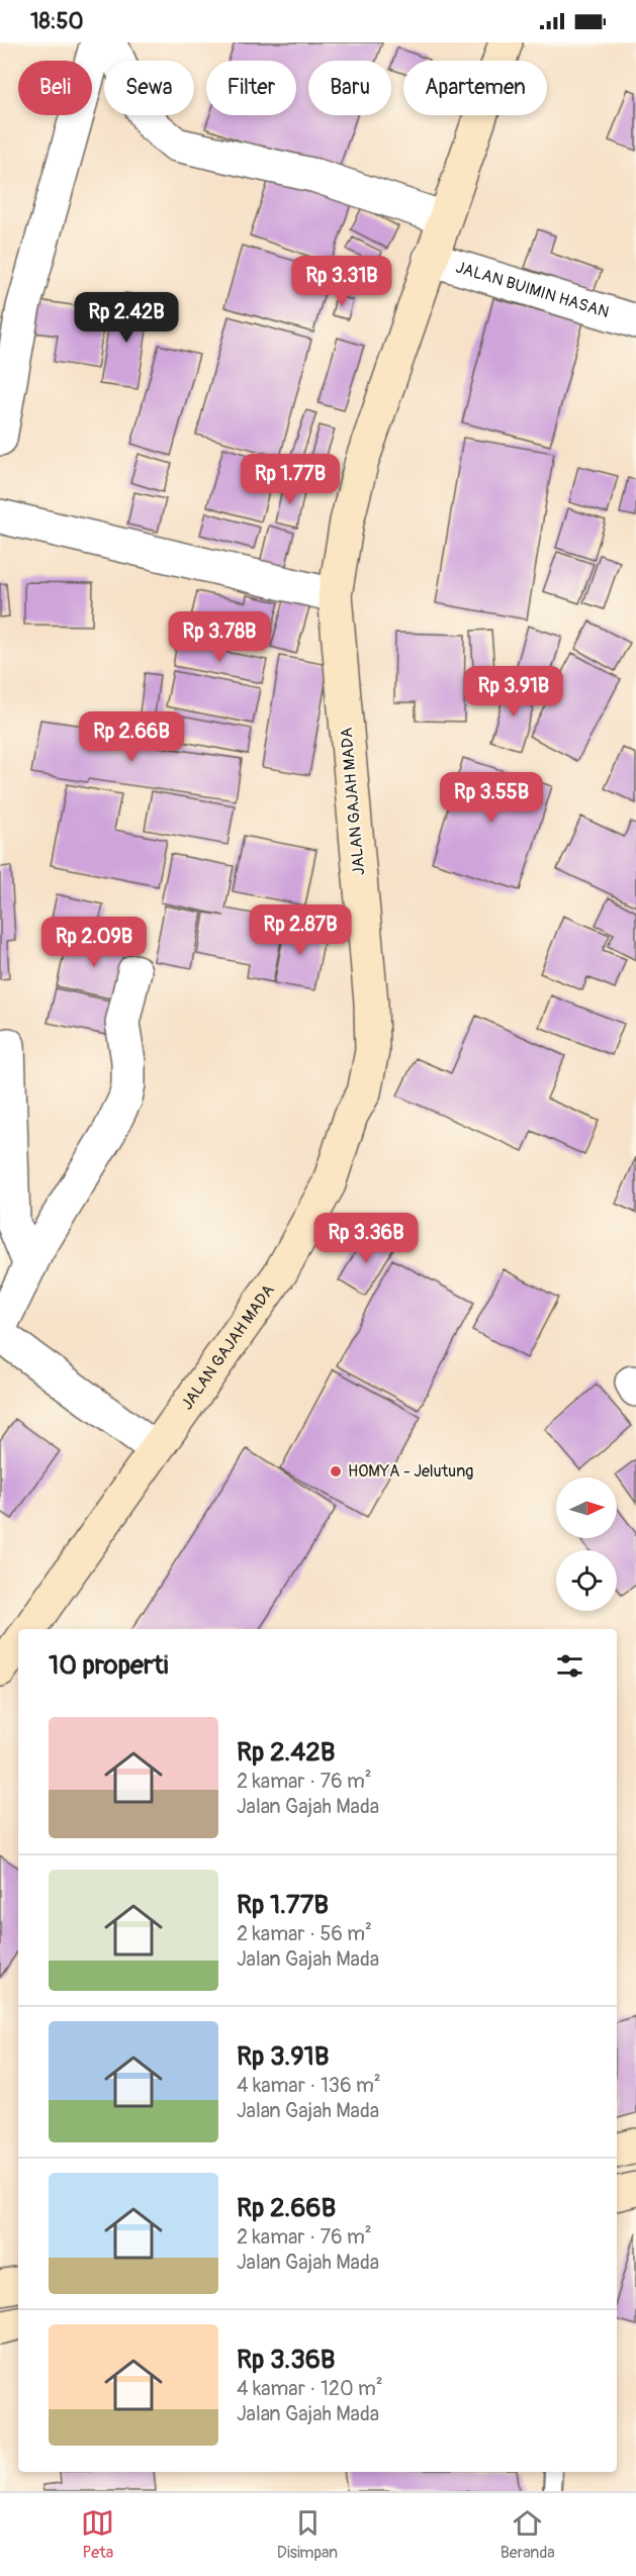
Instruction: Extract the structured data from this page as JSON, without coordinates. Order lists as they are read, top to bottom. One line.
{"streets":{"main road":["JALAN GAJAH MADA"],"street":["JALAN BUIMIN HASAN"]},"crossings":[["JALAN BUIMIN HASAN","JALAN GAJAH MADA"]],"places":["HOMYA - Jelutung"],"north":"right","page":{"status":"18:50","chip":["Beli","Sewa","Filter","Baru","Apartemen"],"price":["Rp 3.31B","Rp 2.42B","Rp 1.77B","Rp 3.78B","Rp 3.91B","Rp 2.66B","Rp 3.55B","Rp 2.87B","Rp 2.09B","Rp 3.36B"],"heading":"10 properti","list":[{"name":"Rp 2.42B","note":"2 kamar · 76 m² · Jalan Gajah Mada"},{"name":"Rp 1.77B","note":"2 kamar · 56 m² · Jalan Gajah Mada"},{"name":"Rp 3.91B","note":"4 kamar · 136 m² · Jalan Gajah Mada"},{"name":"Rp 2.66B","note":"2 kamar · 76 m² · Jalan Gajah Mada"},{"name":"Rp 3.36B","note":"4 kamar · 120 m² · Jalan Gajah Mada"}],"tabs":["Peta","Disimpan","Beranda"]}}
